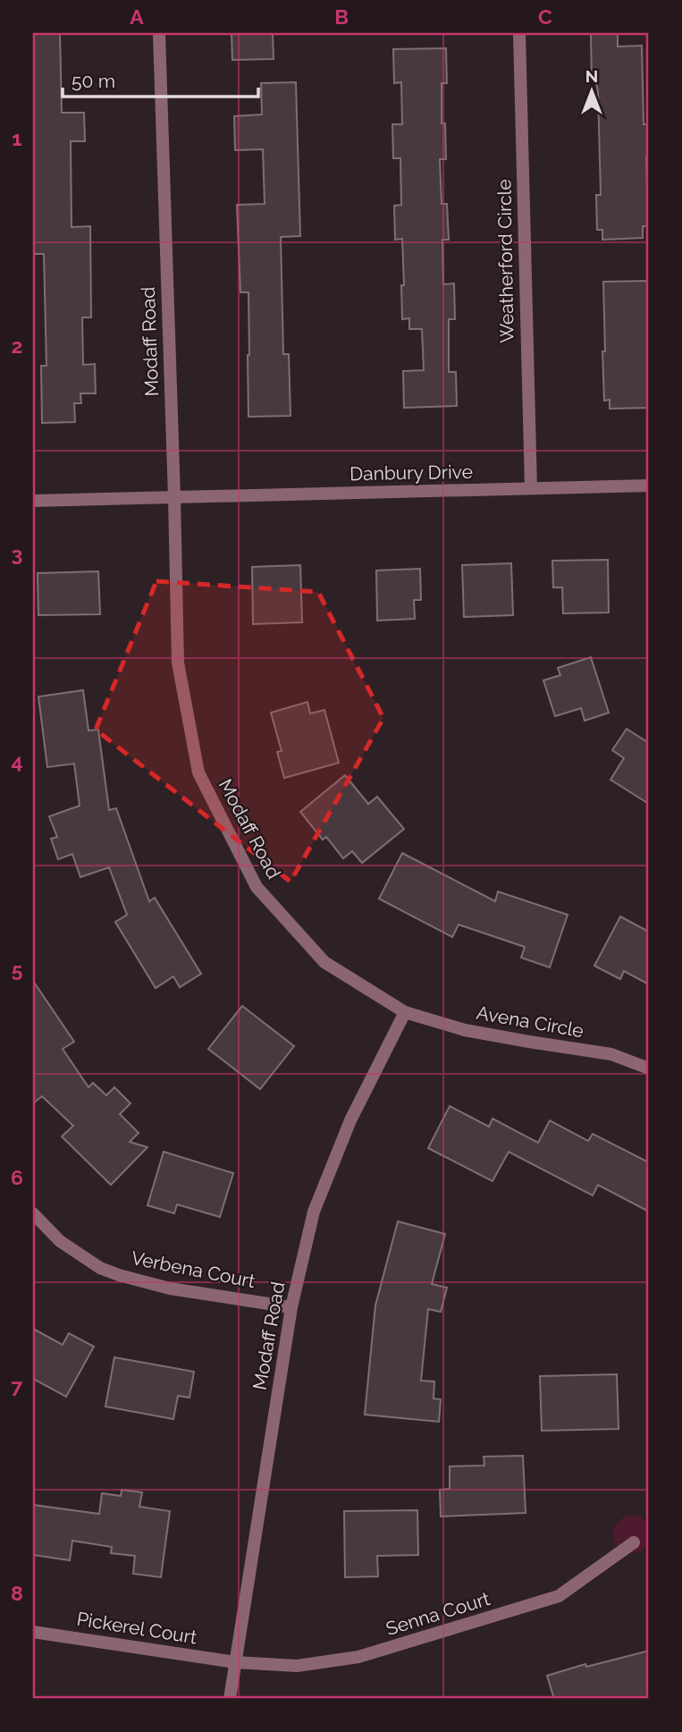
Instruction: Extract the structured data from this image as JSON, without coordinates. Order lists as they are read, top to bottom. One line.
{"streets":{"street":["Weatherford Circle","Modaff Road","Danbury Drive","Avena Circle","Verbena Court","Senna Court","Pickerel Court"]},"crossings":[["Weatherford Circle","Danbury Drive"],["Modaff Road","Danbury Drive"],["Modaff Road","Avena Circle"],["Modaff Road","Verbena Court"],["Modaff Road","Senna Court"],["Modaff Road","Pickerel Court"],["Senna Court","Pickerel Court"]],"scale_bar":"50 m","north":"top","grid":{"columns":["A","B","C"],"rows":["1","2","3","4","5","6","7","8"]}}
